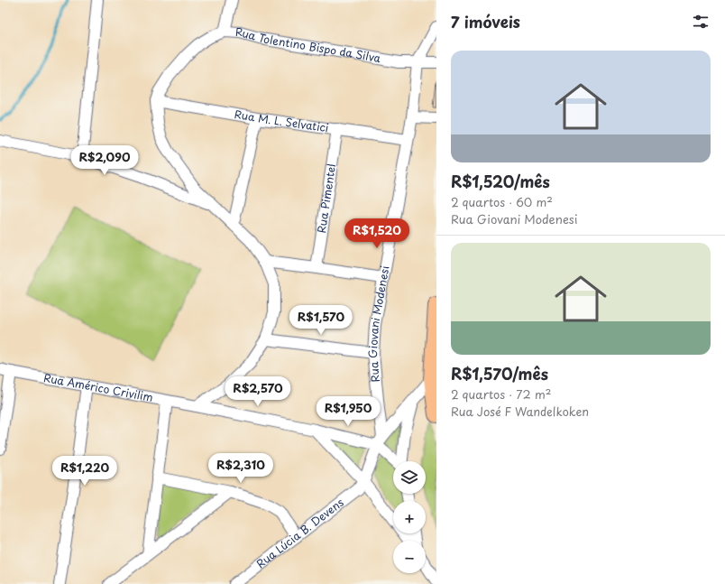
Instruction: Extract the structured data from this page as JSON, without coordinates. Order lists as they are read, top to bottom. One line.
{"streets":{"street":["Rua Tolentino Bispo da Silva","Rua M. L. Selvatici","Rua Pimentel","Rua Giovani Modenesi","Rua Américo Crivilim","Rua Lúcia B. Devens"]},"crossings":[["Rua Tolentino Bispo da Silva","Rua M. L. Selvatici"],["Rua Tolentino Bispo da Silva","Rua Giovani Modenesi"],["Rua M. L. Selvatici","Rua Pimentel"],["Rua M. L. Selvatici","Rua Giovani Modenesi"],["Rua Giovani Modenesi","Rua Américo Crivilim"]],"page":{"heading":"7 imóveis","list":[{"name":"R$1,520/mês","note":"2 quartos · 60 m² · Rua Giovani Modenesi"},{"name":"R$1,570/mês","note":"2 quartos · 72 m² · Rua José F Wandelkoken"}],"price":["R$2,090","R$1,520","R$1,570","R$2,570","R$1,950","R$2,310","R$1,220"],"map_buttons":["+","−"]}}
